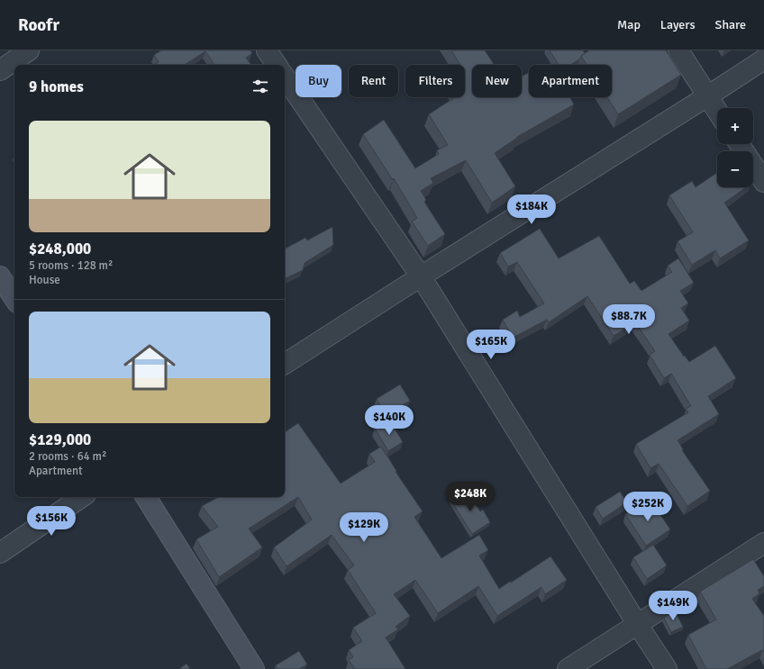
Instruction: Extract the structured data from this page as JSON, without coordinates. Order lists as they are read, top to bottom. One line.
{"page":{"header":"Roofr","nav":["Map","Layers","Share"],"chip":["Buy","Rent","Filters","New","Apartment"],"heading":"9 homes","map_buttons":["+","−"],"list":[{"name":"$248,000","note":"5 rooms · 128 m² · House"},{"name":"$129,000","note":"2 rooms · 64 m² · Apartment"}],"price":["$184K","$88.7K","$165K","$140K","$248K","$252K","$156K","$129K","$149K"]}}
